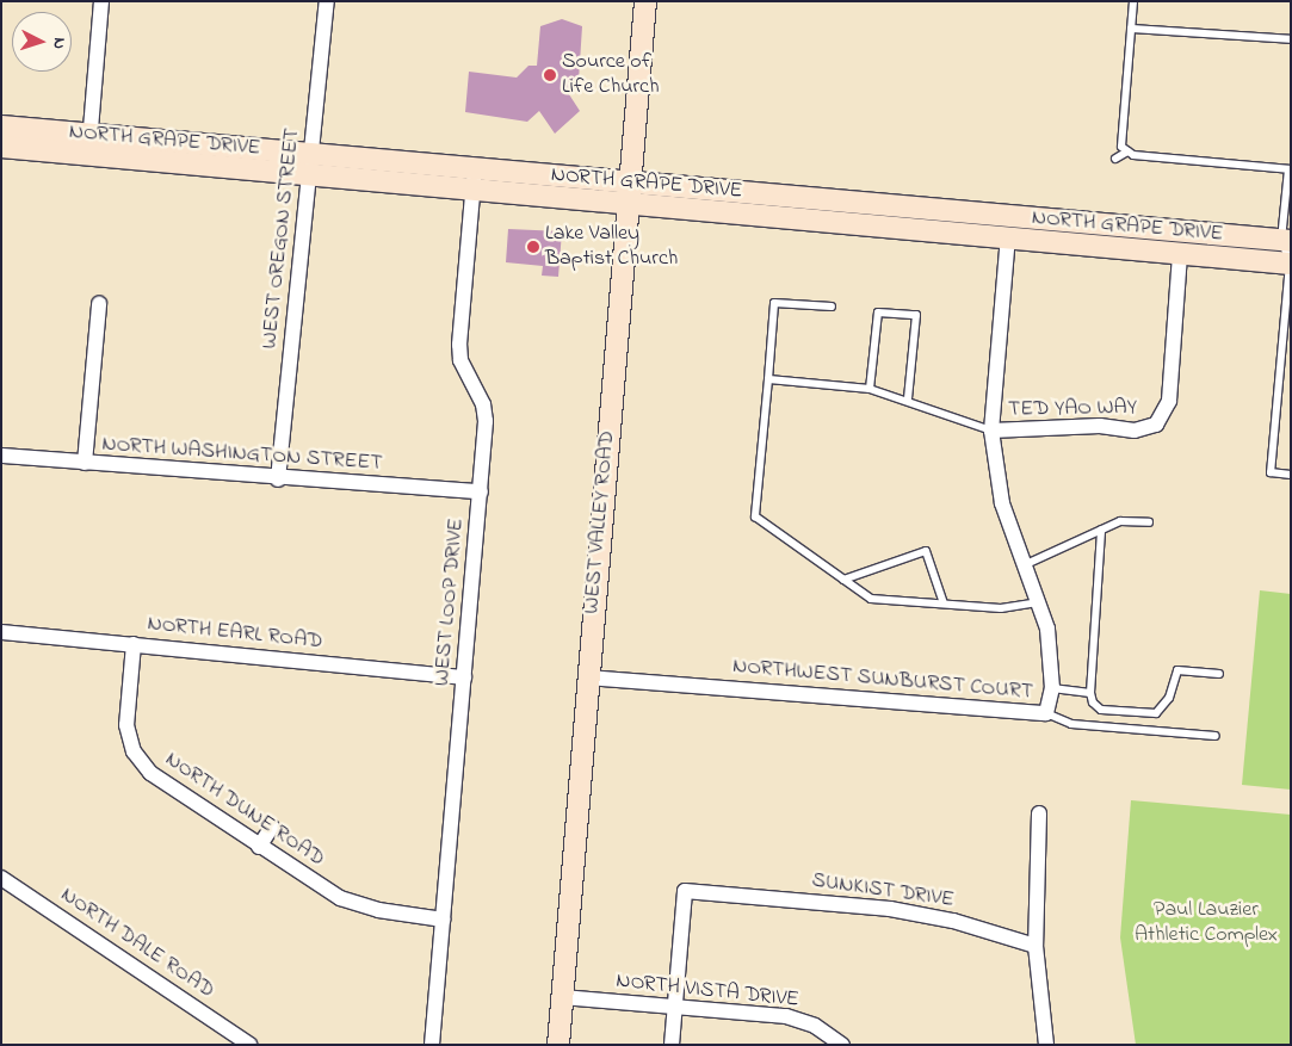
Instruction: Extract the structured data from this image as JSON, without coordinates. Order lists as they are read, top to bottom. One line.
{"streets":{"main road":["NORTH GRAPE DRIVE","WEST VALLEY ROAD"],"street":["WEST OREGON STREET","TED YAO WAY","NORTH WASHINGTON STREET","WEST LOOP DRIVE","NORTH EARL ROAD","NORTHWEST SUNBURST COURT","NORTH DUNE ROAD","SUNKIST DRIVE","NORTH DALE ROAD","NORTH VISTA DRIVE"]},"crossings":[["NORTH GRAPE DRIVE","WEST OREGON STREET"],["NORTH GRAPE DRIVE","TED YAO WAY"],["NORTH GRAPE DRIVE","WEST VALLEY ROAD"],["NORTH GRAPE DRIVE","WEST LOOP DRIVE"],["NORTH GRAPE DRIVE","NORTHWEST SUNBURST COURT"],["WEST OREGON STREET","NORTH WASHINGTON STREET"],["TED YAO WAY","NORTHWEST SUNBURST COURT"],["NORTH WASHINGTON STREET","WEST LOOP DRIVE"],["WEST VALLEY ROAD","NORTHWEST SUNBURST COURT"],["WEST VALLEY ROAD","NORTH VISTA DRIVE"],["WEST LOOP DRIVE","NORTH EARL ROAD"],["WEST LOOP DRIVE","NORTH DUNE ROAD"],["NORTH EARL ROAD","NORTH DUNE ROAD"],["SUNKIST DRIVE","NORTH VISTA DRIVE"]],"parks":["Paul Lauzier Athletic Complex"],"places":["Source of Life Church","Lake Valley Baptist Church"],"north":"right"}
